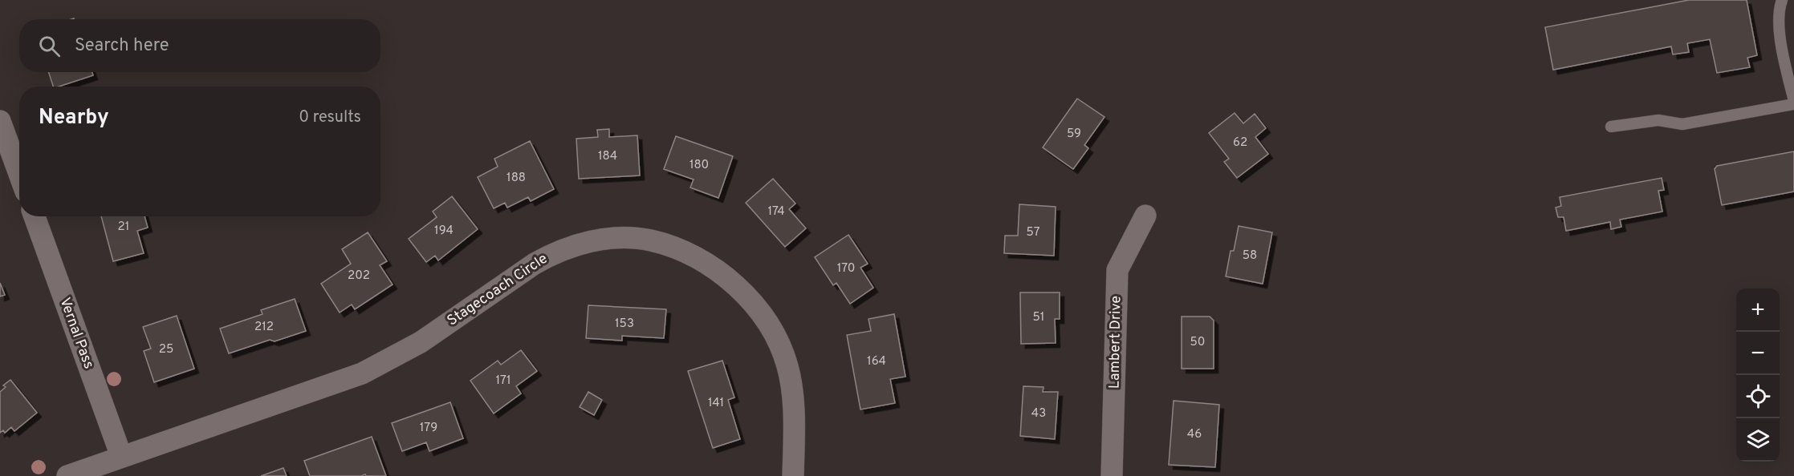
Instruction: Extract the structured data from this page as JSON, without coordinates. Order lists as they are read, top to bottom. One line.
{"streets":{"street":["Stagecoach Circle","Vernal Pass","Lambert Drive"]},"crossings":[["Stagecoach Circle","Vernal Pass"]],"house_numbers":["59","62","184","180","188","174","21","194","57","58","170","202","51","153","212","50","25","164","171","141","43","179","46"],"page":{"search":"Search here","heading":["Nearby","0 results"],"map_buttons":["+","−"]}}
